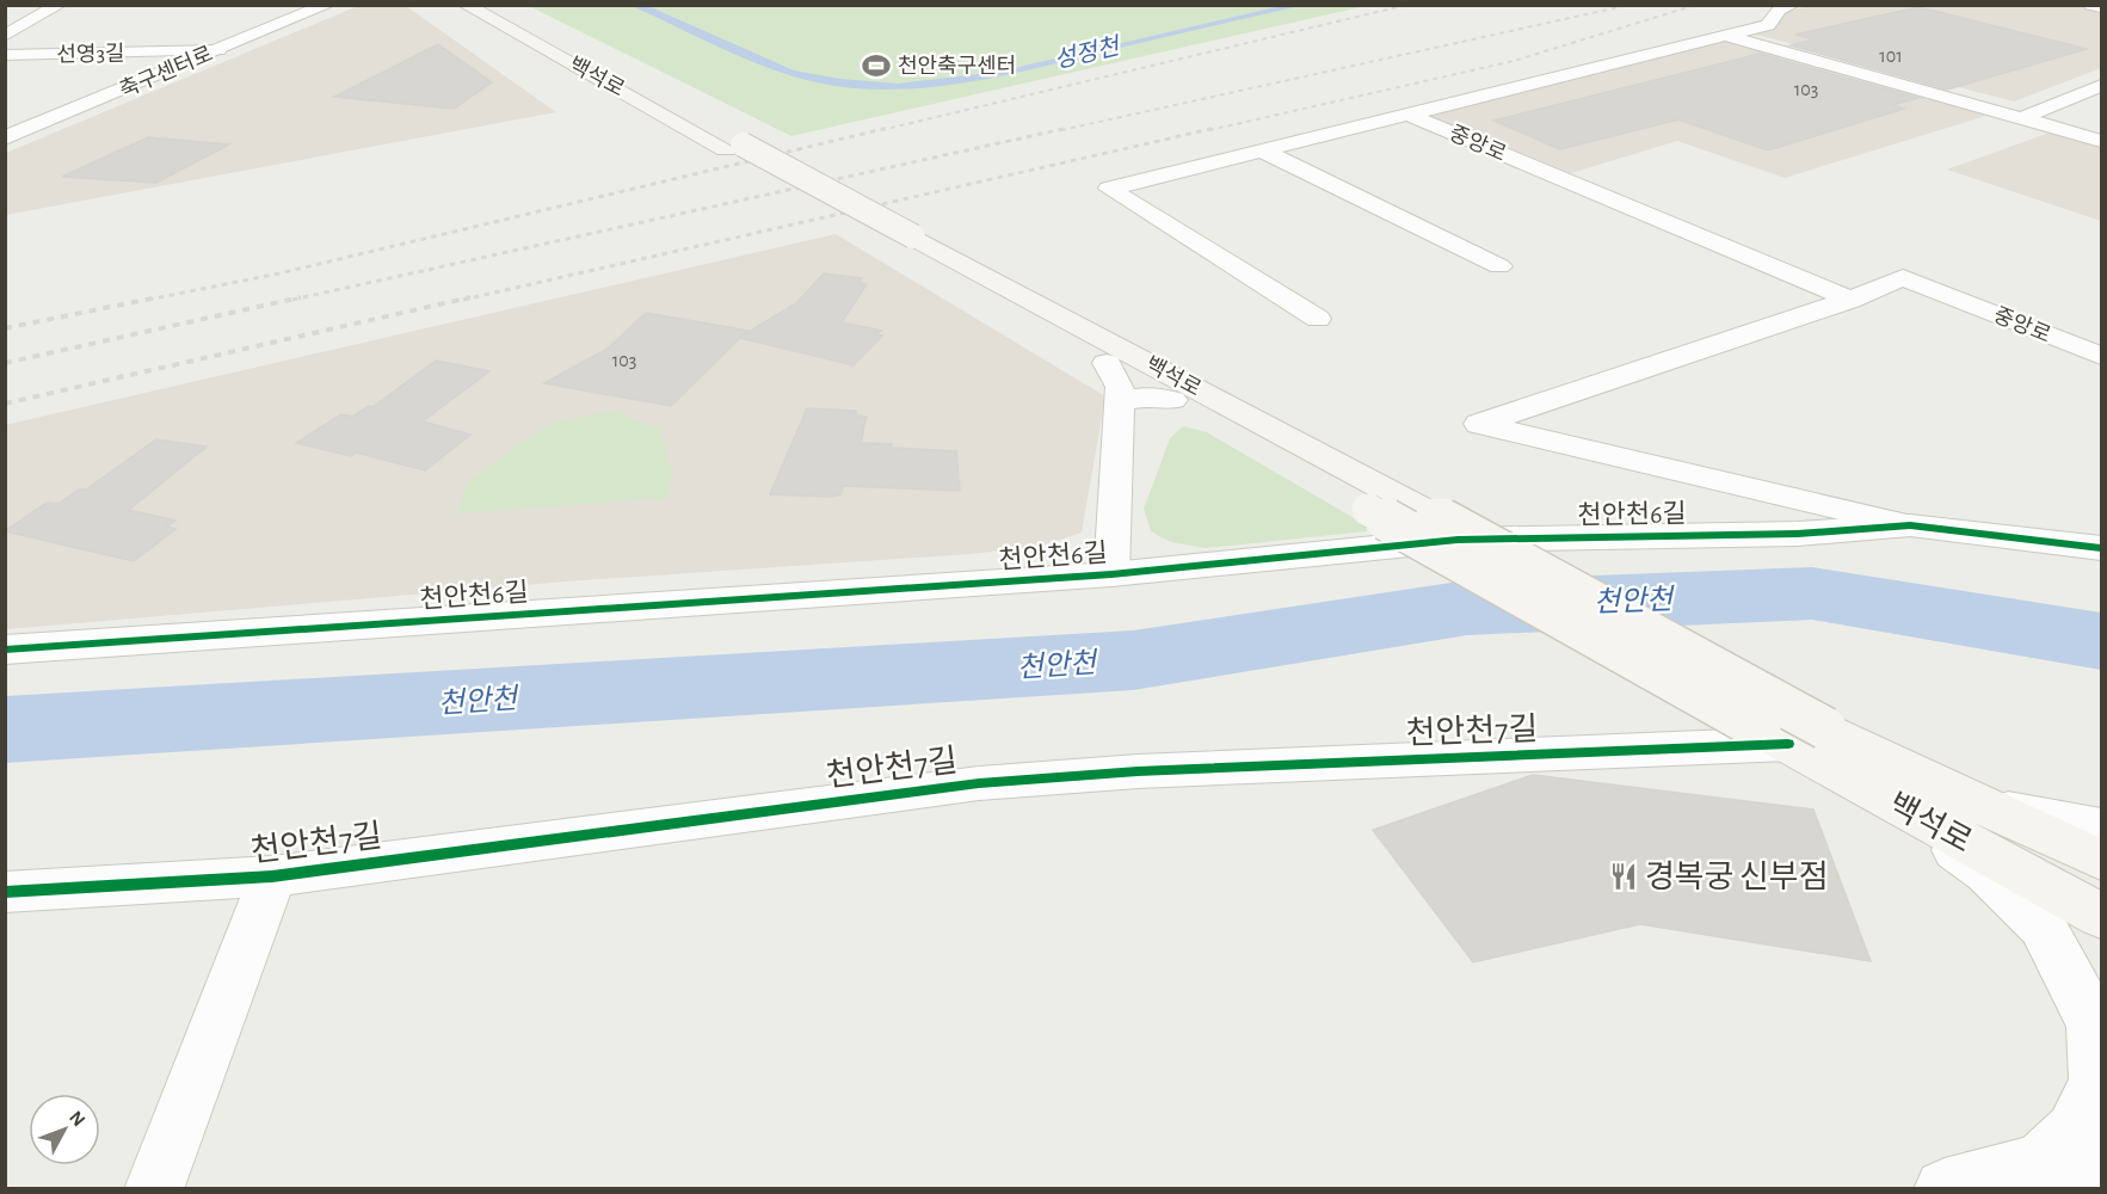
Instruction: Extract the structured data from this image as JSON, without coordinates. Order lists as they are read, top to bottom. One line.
{"streets":{"main road":["백석로"],"street":["선영3길","축구센터로","중앙로","천안천6길","천안천7길"]},"crossings":[["선영3길","축구센터로"],["백석로","천안천7길"],["중앙로","천안천6길"]],"water":["성정천","천안천"],"places":{"sports":["천안축구센터"],"restaurant":["경복궁 신부점"]},"house_numbers":["101","103","103"],"north":"top right"}
